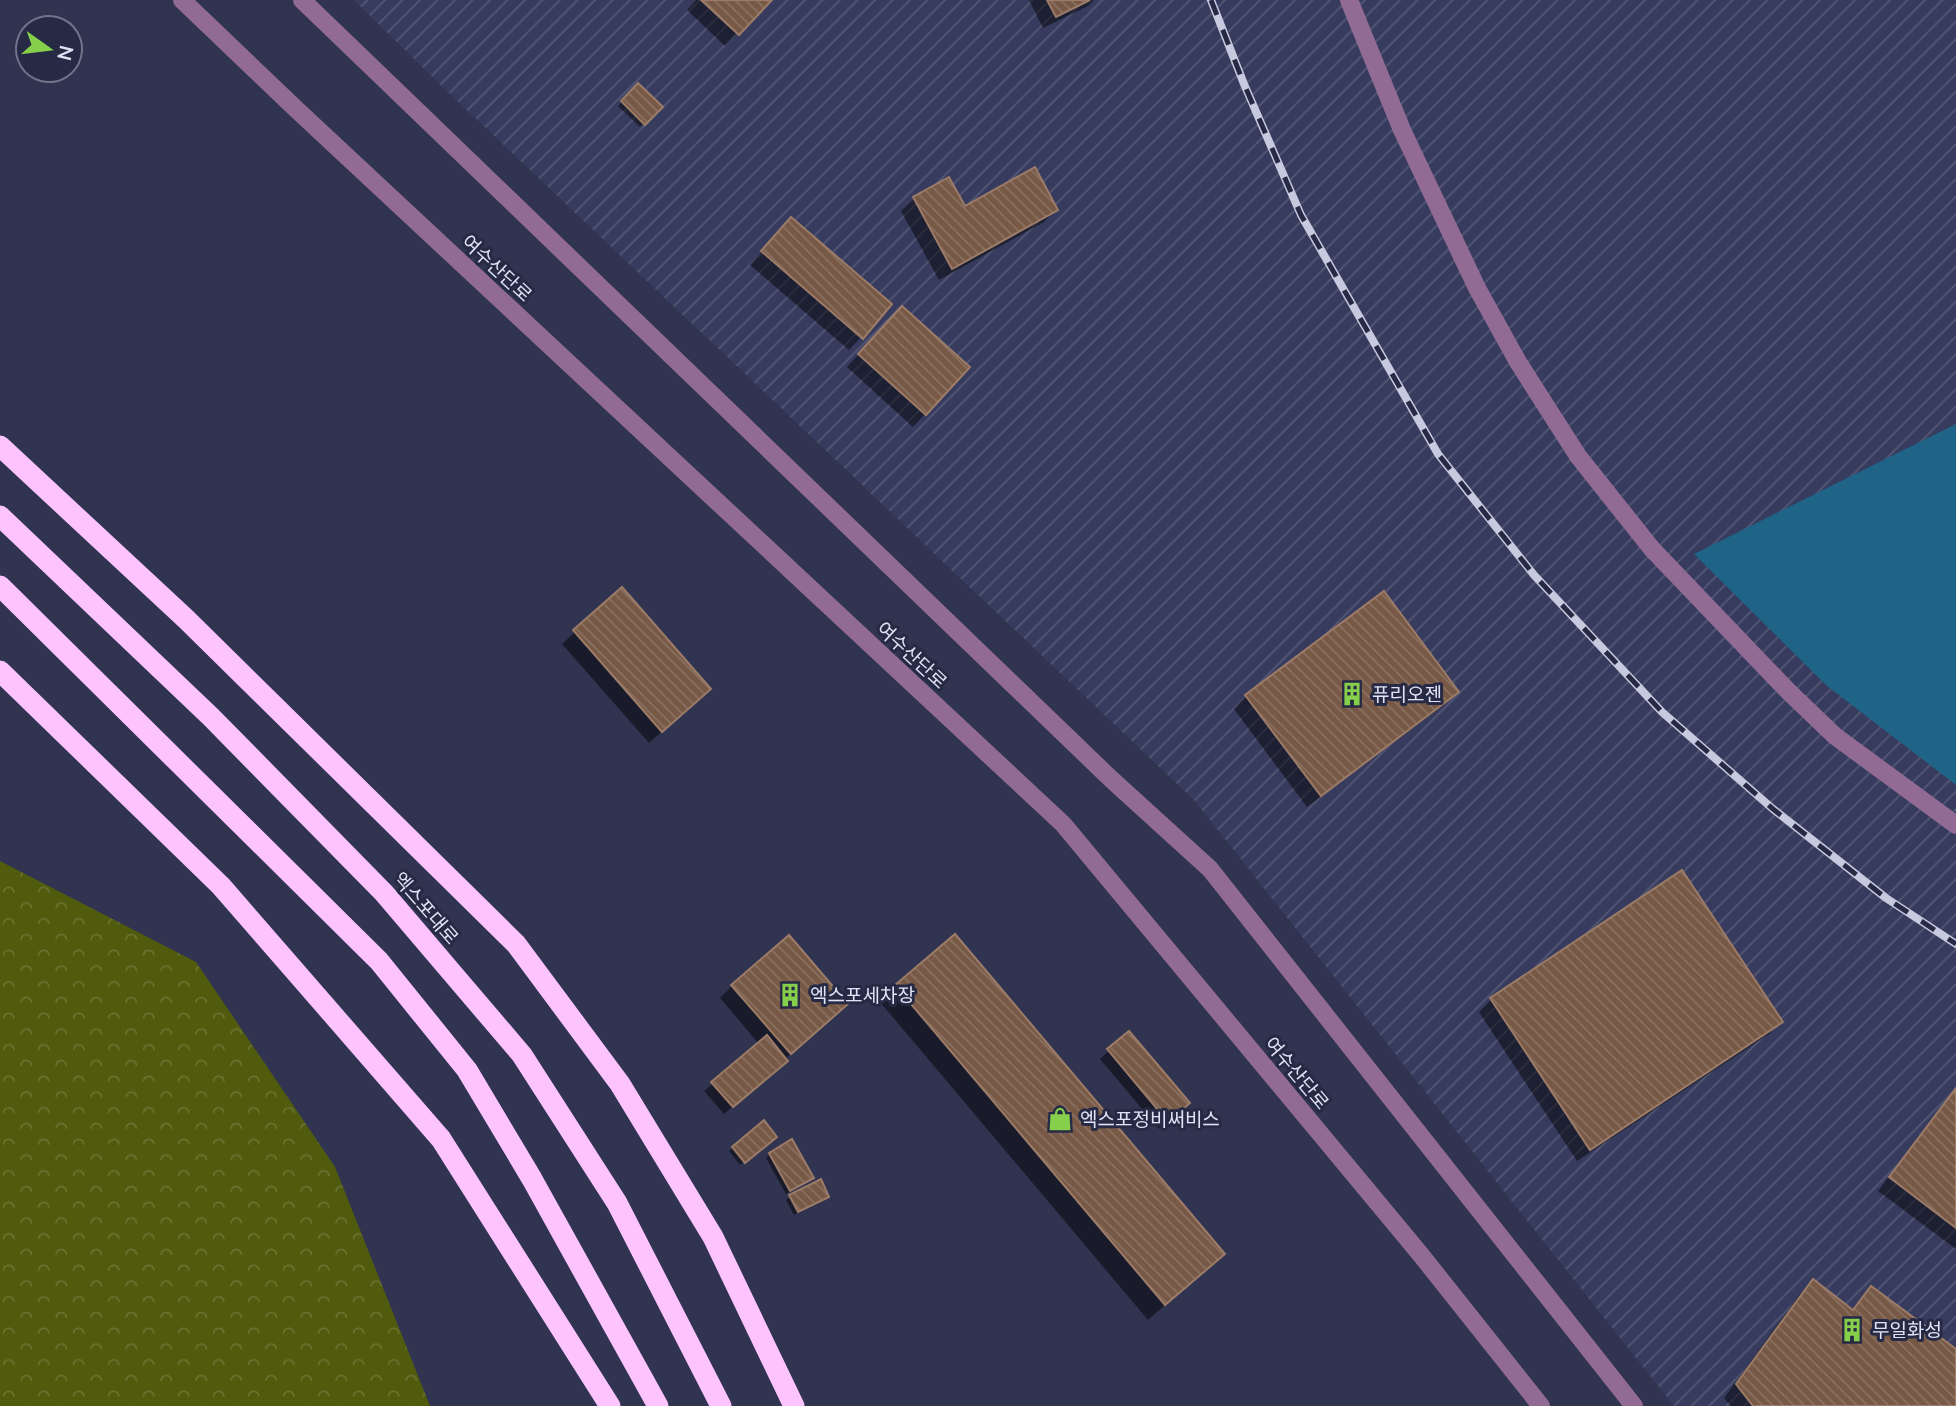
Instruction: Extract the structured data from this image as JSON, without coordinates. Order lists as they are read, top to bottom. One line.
{"streets":{"highway":["엑스포대로"],"street":["여수산단로"]},"places":{"building":["퓨리오젠","엑스포세차장","무일화성"],"shop":["엑스포정비써비스"]},"north":"right"}
